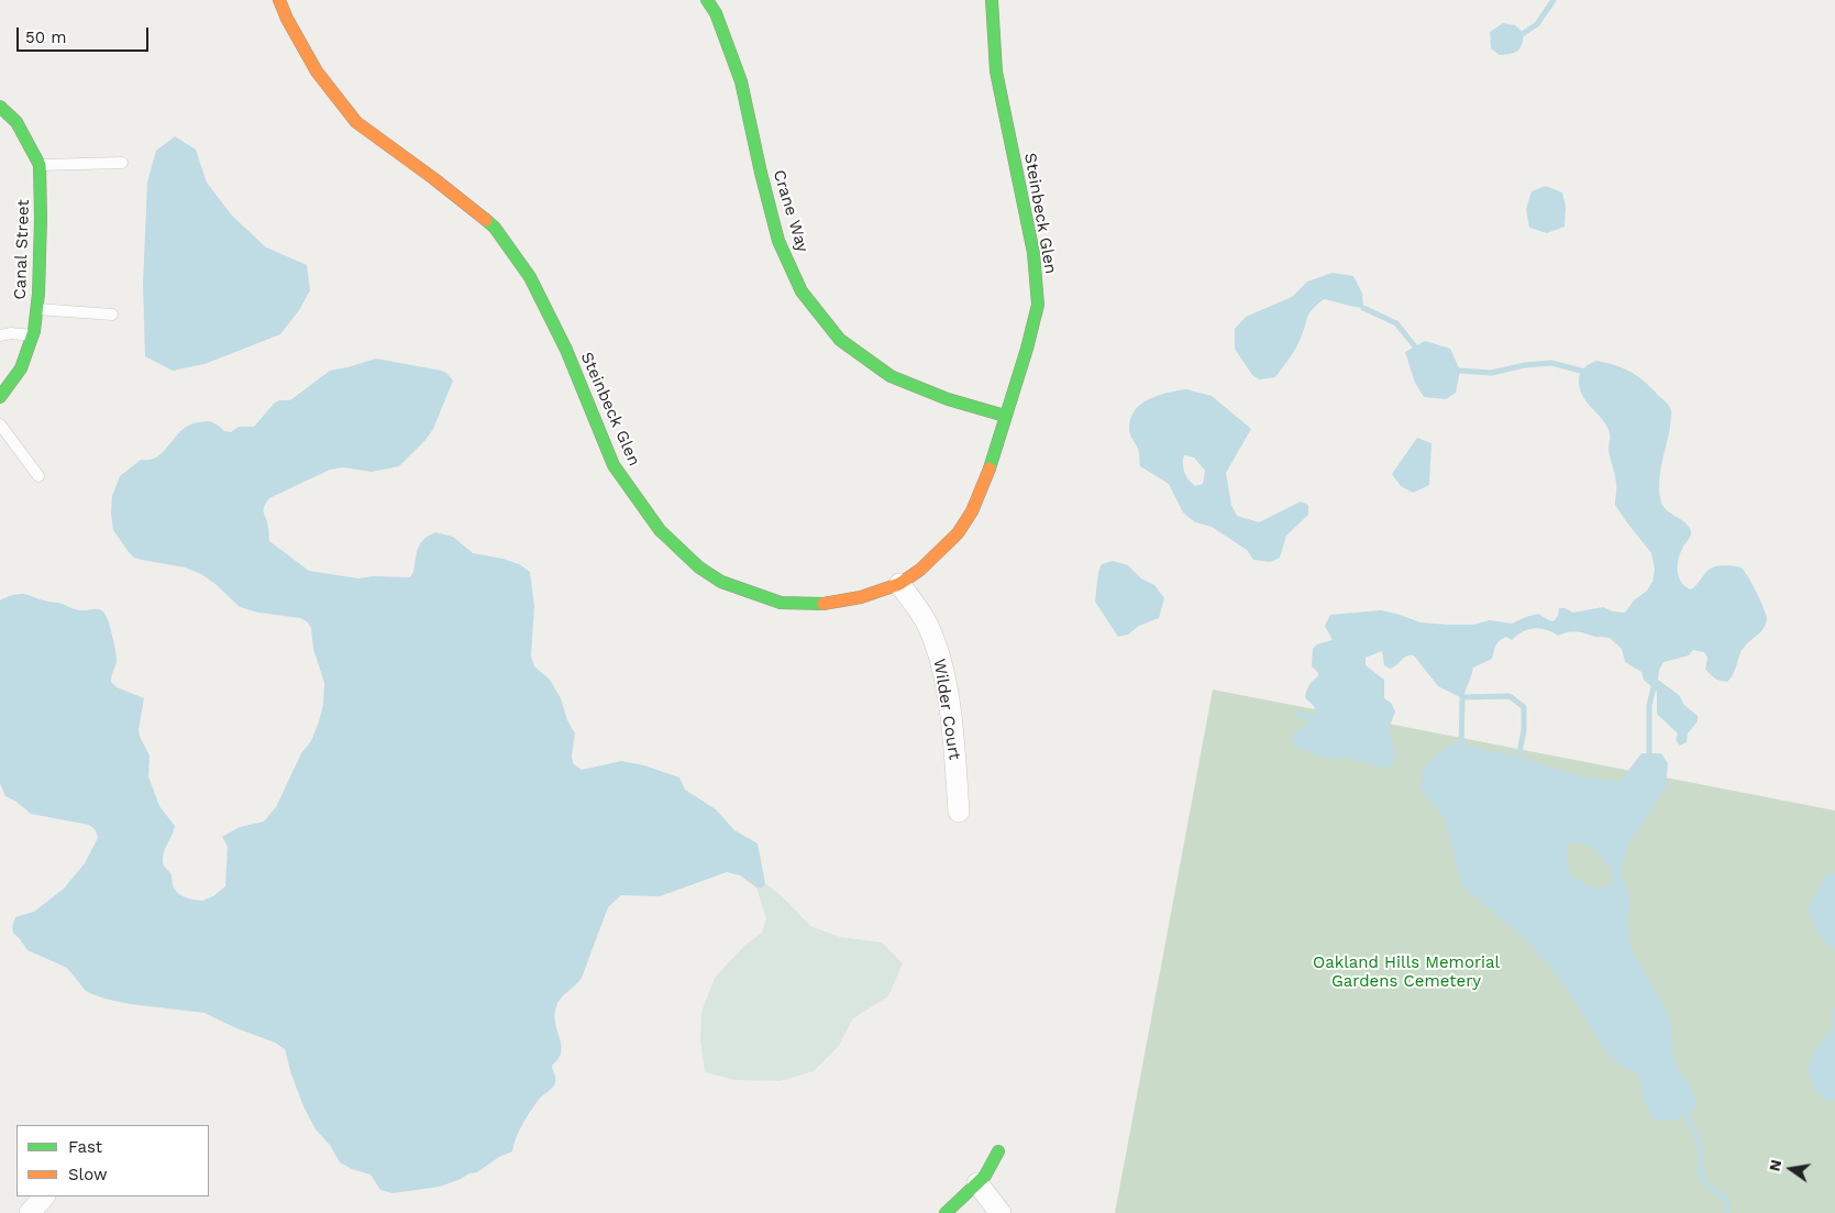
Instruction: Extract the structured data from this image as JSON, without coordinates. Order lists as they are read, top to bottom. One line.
{"streets":{"street":["Crane Way","Steinbeck Glen","Canal Street","Wilder Court"]},"crossings":[["Crane Way","Steinbeck Glen"],["Steinbeck Glen","Wilder Court"]],"parks":["Oakland Hills Memorial Gardens Cemetery"],"legend":["Fast","Slow"],"scale_bar":"50 m","north":"left"}
